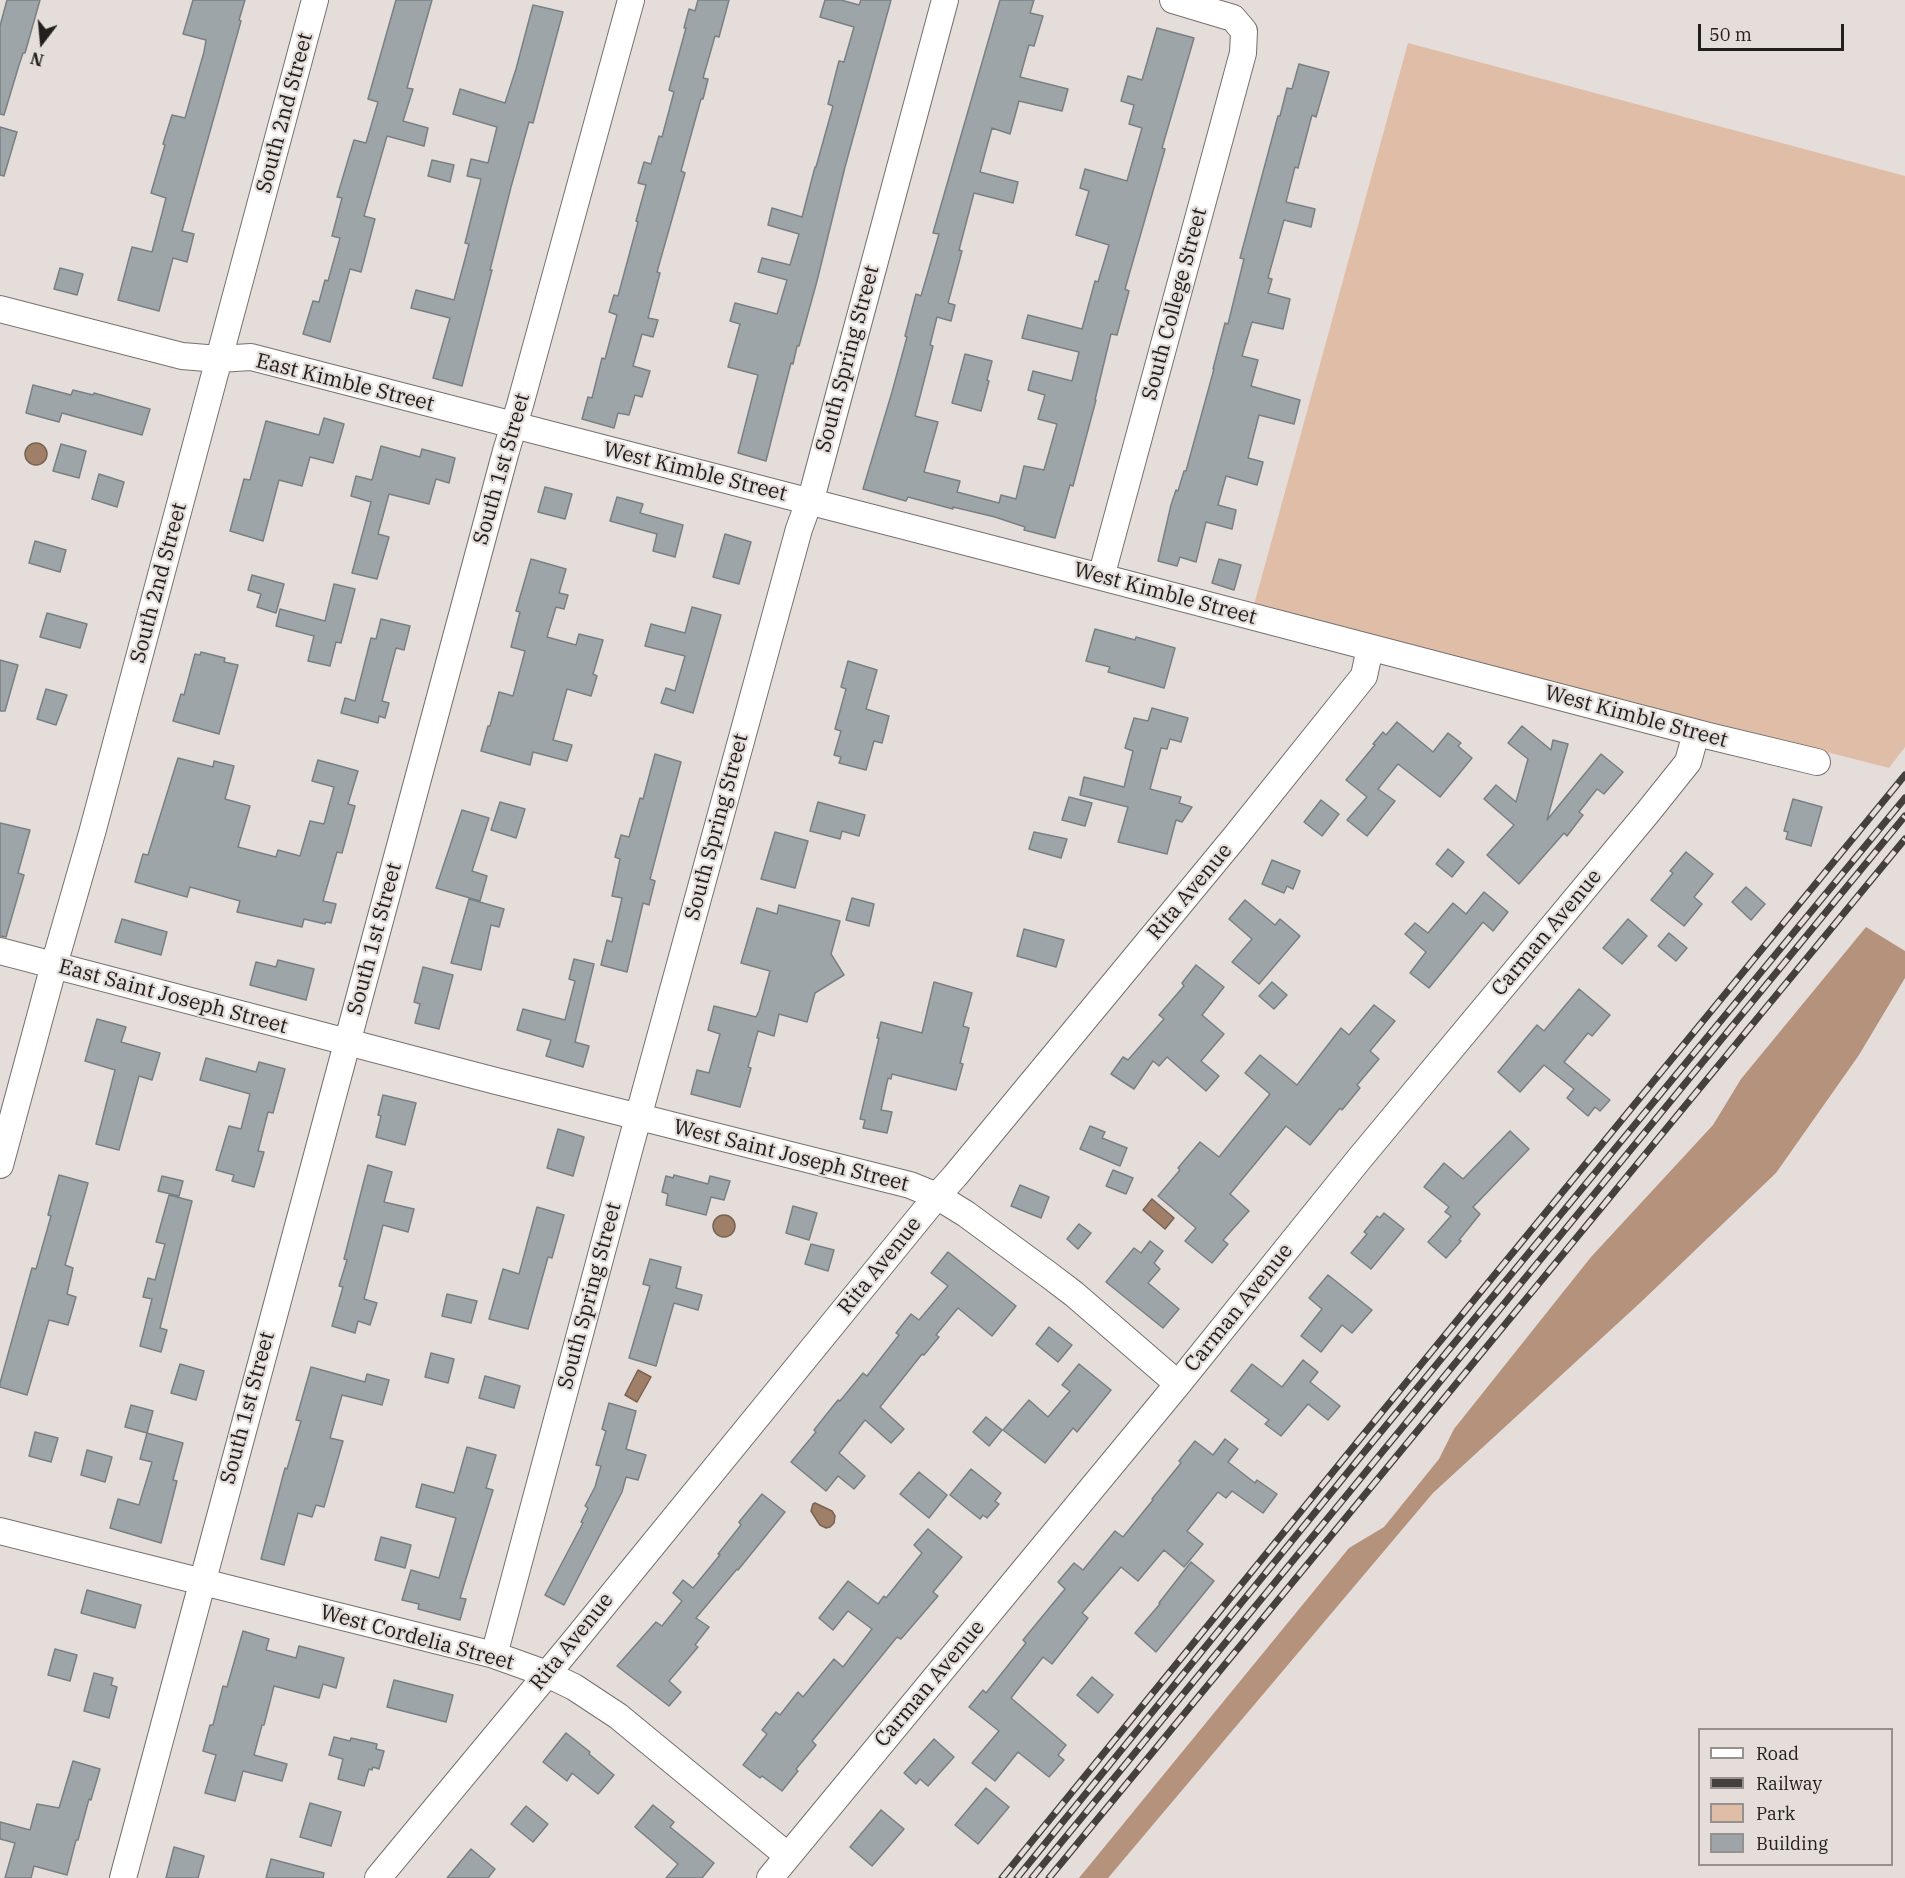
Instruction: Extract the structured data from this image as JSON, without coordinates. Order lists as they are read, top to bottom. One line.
{"streets":{"street":["South 2nd Street","South College Street","South Spring Street","East Kimble Street","South 1st Street","West Kimble Street","Rita Avenue","Carman Avenue","East Saint Joseph Street","West Saint Joseph Street","West Cordelia Street"]},"crossings":[["South 2nd Street","East Kimble Street"],["South 2nd Street","East Saint Joseph Street"],["South College Street","West Kimble Street"],["South Spring Street","West Kimble Street"],["South Spring Street","West Saint Joseph Street"],["South Spring Street","West Cordelia Street"],["East Kimble Street","South 1st Street"],["East Kimble Street","West Kimble Street"],["South 1st Street","West Kimble Street"],["South 1st Street","East Saint Joseph Street"],["South 1st Street","West Saint Joseph Street"],["South 1st Street","West Cordelia Street"],["West Kimble Street","Rita Avenue"],["West Kimble Street","Carman Avenue"],["Rita Avenue","West Saint Joseph Street"],["Rita Avenue","West Cordelia Street"],["Carman Avenue","West Saint Joseph Street"],["Carman Avenue","West Cordelia Street"],["East Saint Joseph Street","West Saint Joseph Street"]],"legend":["Road","Railway","Park","Building"],"scale_bar":"50 m","north":"bottom"}
